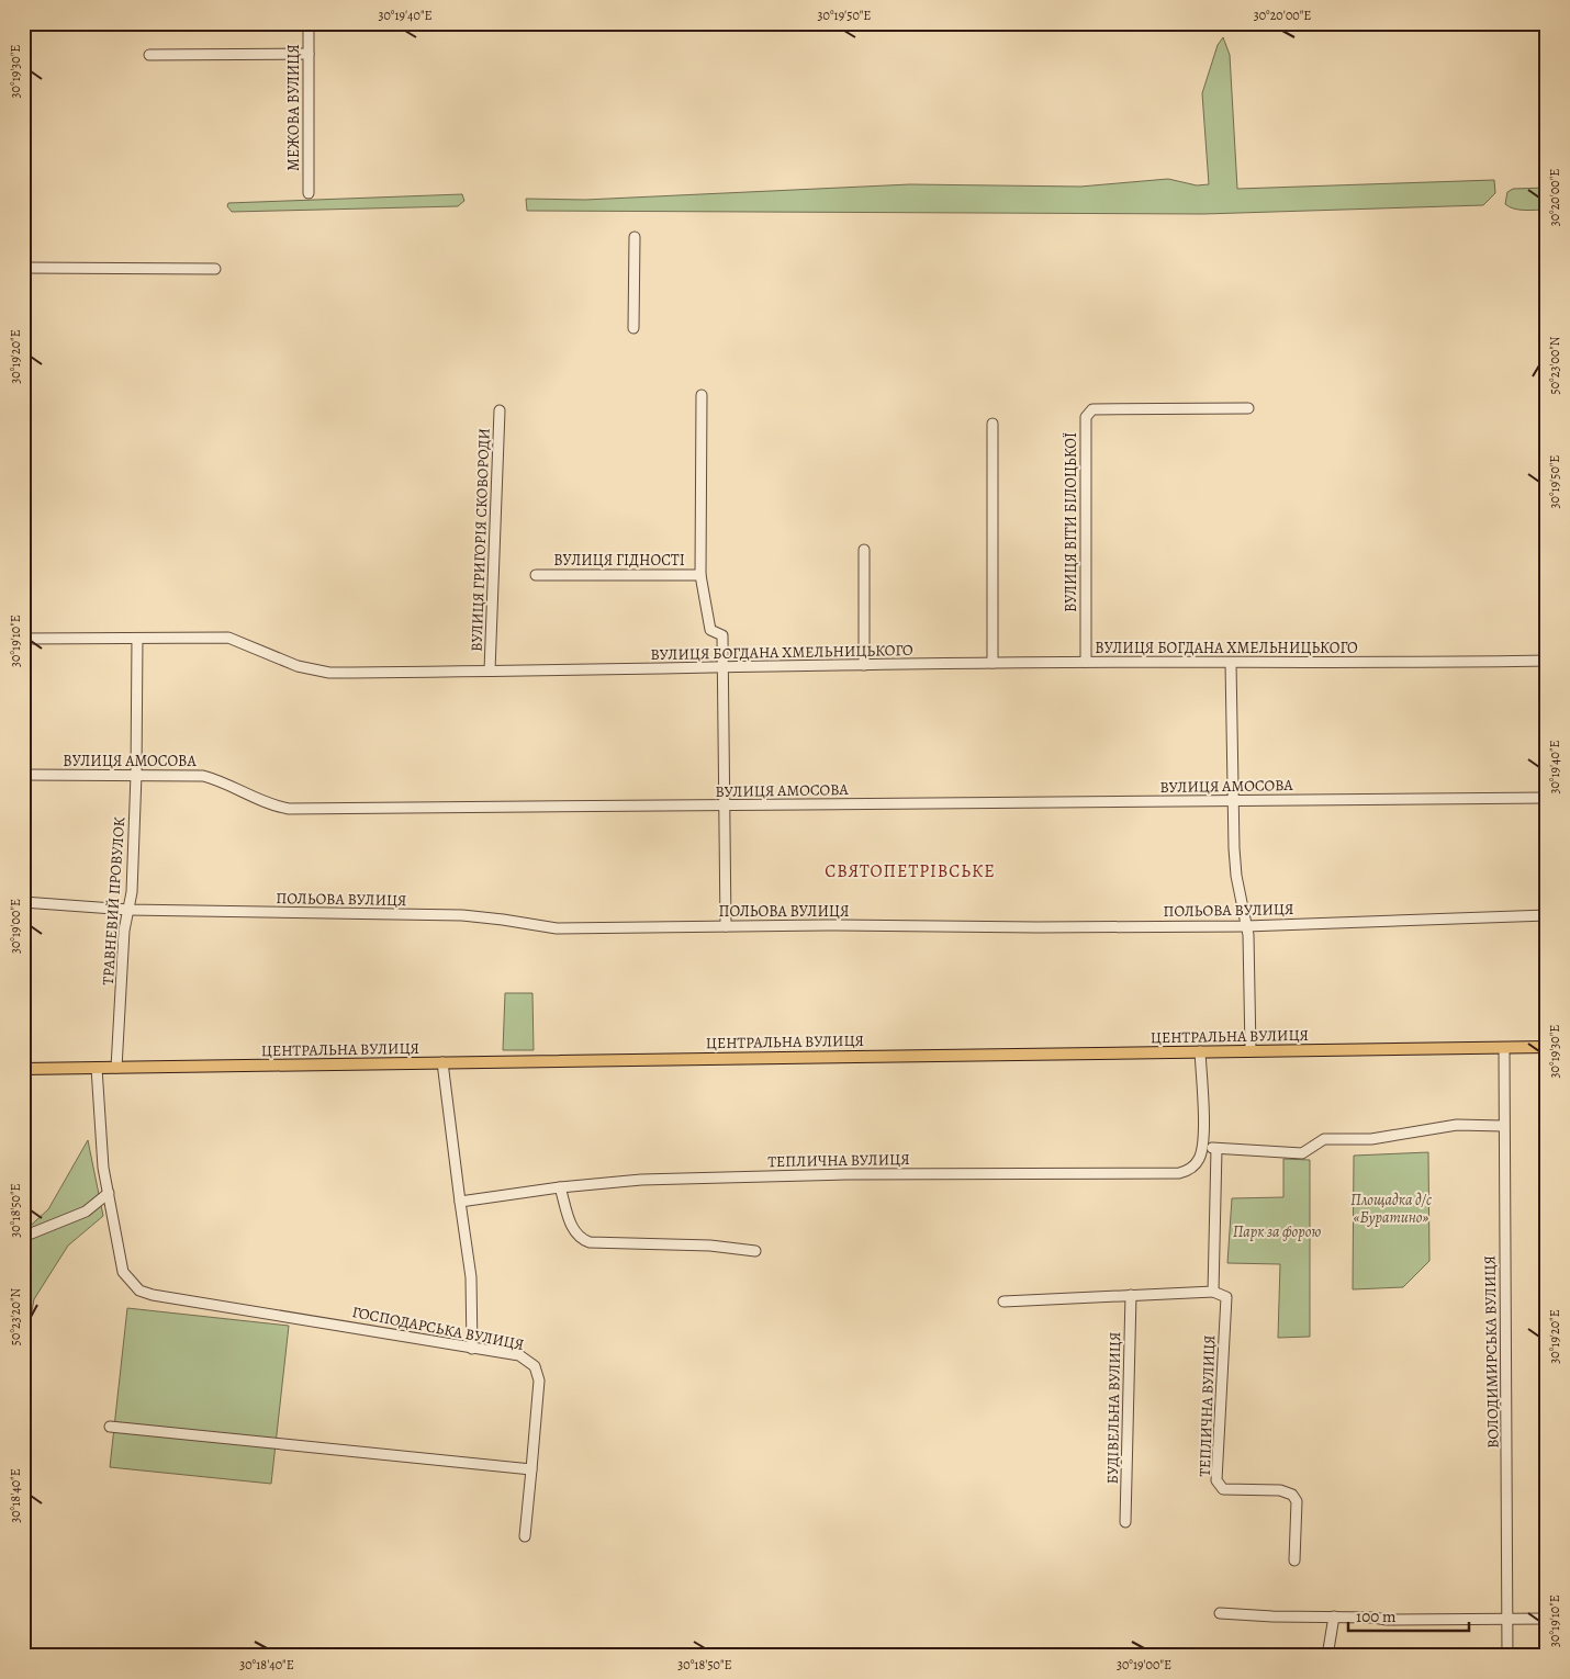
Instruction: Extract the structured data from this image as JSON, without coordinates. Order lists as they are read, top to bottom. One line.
{"streets":{"main road":["ЦЕНТРАЛЬНА ВУЛИЦЯ"],"street":["МЕЖОВА ВУЛИЦЯ","ВУЛИЦЯ ВІТИ БІЛОЦЬКОЇ","ВУЛИЦЯ ГРИГОРІЯ СКОВОРОДИ","ВУЛИЦЯ ГІДНОСТІ","ВУЛИЦЯ БОГДАНА ХМЕЛЬНИЦЬКОГО","ВУЛИЦЯ АМОСОВА","ПОЛЬОВА ВУЛИЦЯ","ТРАВНЕВИЙ ПРОВУЛОК","ТЕПЛИЧНА ВУЛИЦЯ","ГОСПОДАРСЬКА ВУЛИЦЯ","ВОЛОДИМИРСЬКА ВУЛИЦЯ","БУДІВЕЛЬНА ВУЛИЦЯ"]},"crossings":[["ВУЛИЦЯ ВІТИ БІЛОЦЬКОЇ","ВУЛИЦЯ БОГДАНА ХМЕЛЬНИЦЬКОГО"],["ВУЛИЦЯ ГРИГОРІЯ СКОВОРОДИ","ВУЛИЦЯ БОГДАНА ХМЕЛЬНИЦЬКОГО"],["ВУЛИЦЯ ГІДНОСТІ","ВУЛИЦЯ БОГДАНА ХМЕЛЬНИЦЬКОГО"],["ВУЛИЦЯ БОГДАНА ХМЕЛЬНИЦЬКОГО","ТРАВНЕВИЙ ПРОВУЛОК"],["ВУЛИЦЯ АМОСОВА","ТРАВНЕВИЙ ПРОВУЛОК"],["ПОЛЬОВА ВУЛИЦЯ","ТРАВНЕВИЙ ПРОВУЛОК"],["ТРАВНЕВИЙ ПРОВУЛОК","ЦЕНТРАЛЬНА ВУЛИЦЯ"],["ЦЕНТРАЛЬНА ВУЛИЦЯ","ТЕПЛИЧНА ВУЛИЦЯ"],["ЦЕНТРАЛЬНА ВУЛИЦЯ","ГОСПОДАРСЬКА ВУЛИЦЯ"],["ЦЕНТРАЛЬНА ВУЛИЦЯ","ВОЛОДИМИРСЬКА ВУЛИЦЯ"]],"districts":["СВЯТОПЕТРІВСЬКЕ"],"parks":["Площадка д/с «Буратино»","Парк за форою"],"scale_bar":"100 m","coordinates":["30°19'40\"E","30°19'50\"E","30°20'00\"E","30°19'30\"E","30°19'20\"E","50°23'00\"N","30°19'10\"E","30°19'00\"E","30°18'50\"E","50°23'20\"N","30°18'40\"E"]}
